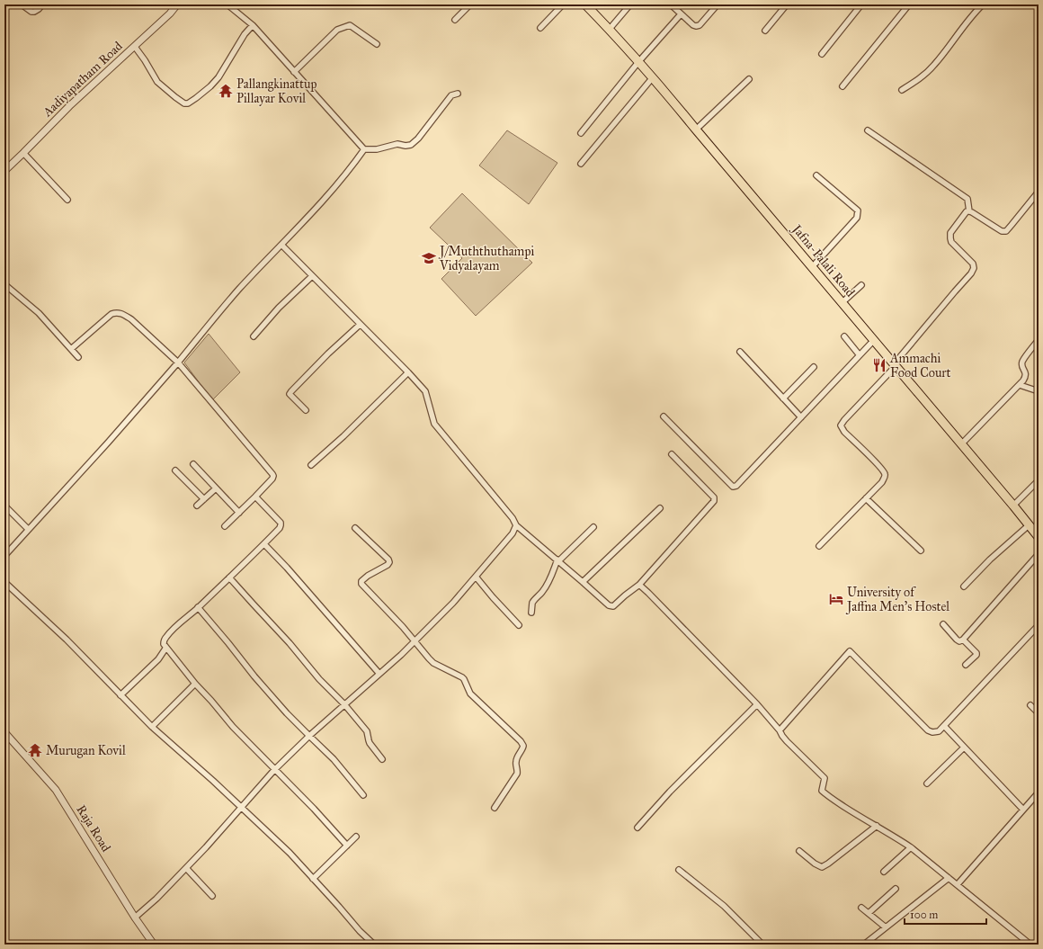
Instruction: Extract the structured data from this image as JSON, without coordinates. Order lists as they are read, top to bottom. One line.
{"streets":{"main road":["Jafna-Palali Road"],"street":["Aadiyapatham Road","Raja Road"]},"places":{"temple":["Pallangkinattup Pillayar Kovil","Murugan Kovil"],"school or university":["J/Muththuthampi Vidyalayam"],"restaurant":["Ammachi Food Court"],"hotel":["University of Jaffna Men's Hostel"]},"scale_bar":"100 m"}
